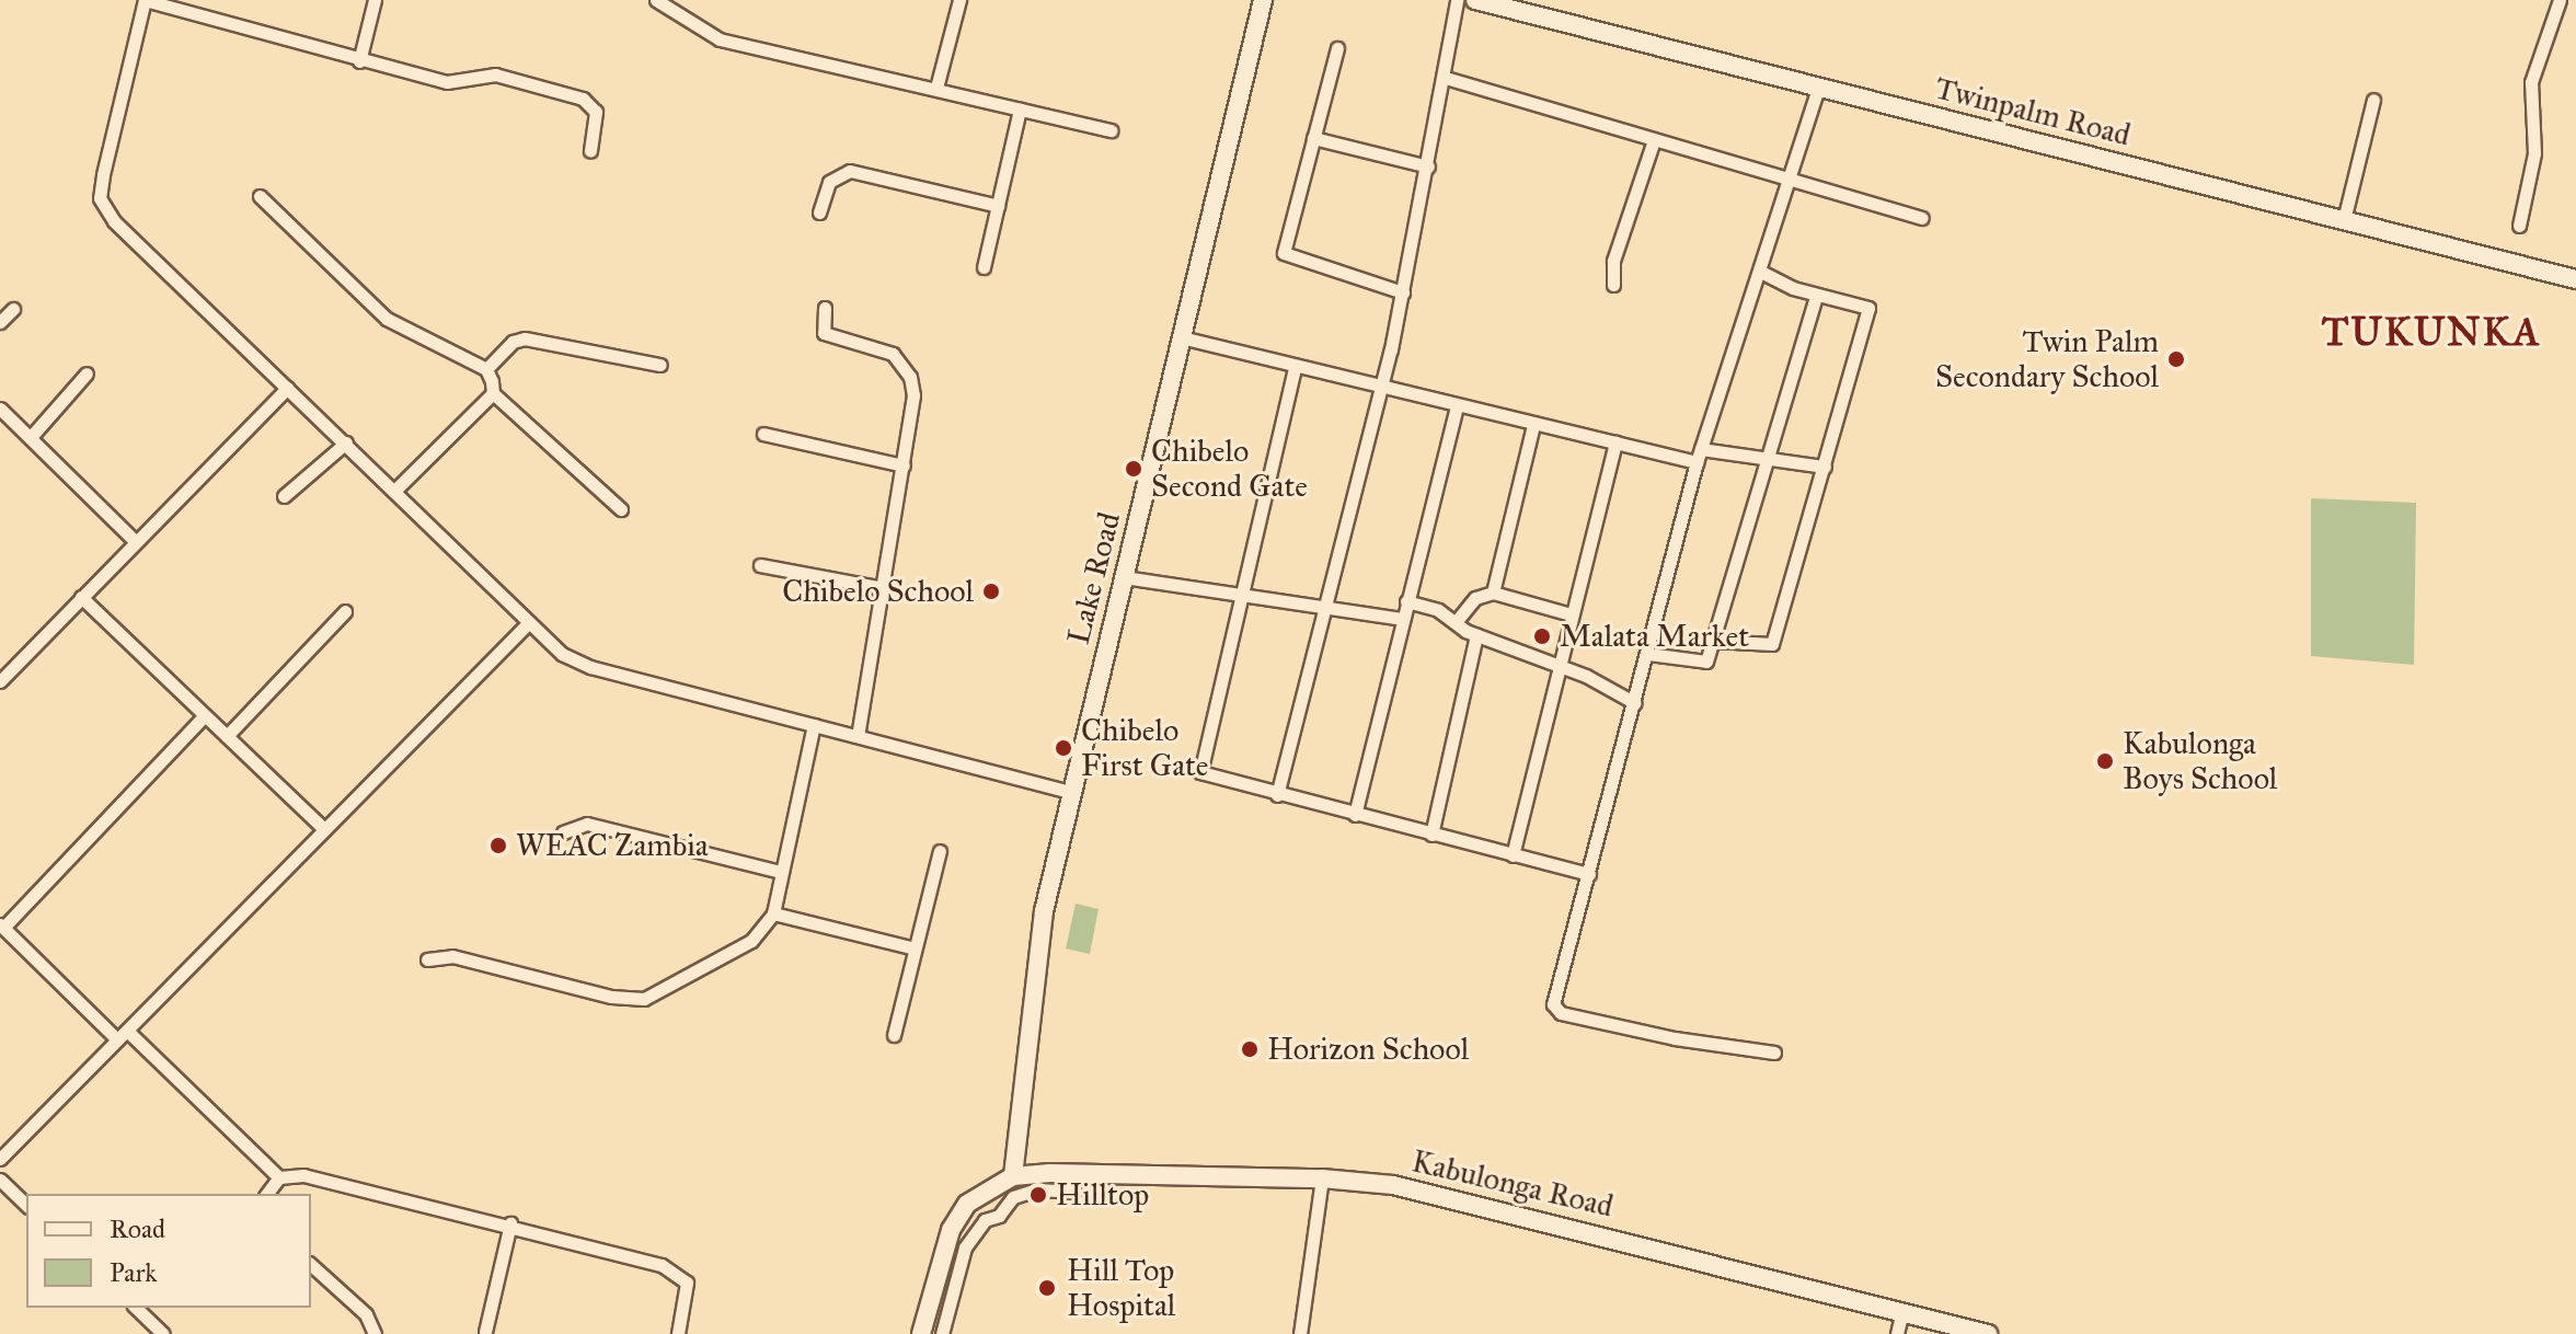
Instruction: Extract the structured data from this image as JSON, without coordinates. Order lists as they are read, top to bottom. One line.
{"streets":{"main road":["Twinpalm Road","Lake Road","Kabulonga Road"]},"crossings":[["Lake Road","Kabulonga Road"]],"districts":["TUKUNKA"],"places":["Twin Palm Secondary School","Chibelo Second Gate","Chibelo School","Malata Market","Chibelo First Gate","Kabulonga Boys School","WEAC Zambia","Horizon School","Hilltop","Hill Top Hospital"],"legend":["Road","Park"]}
